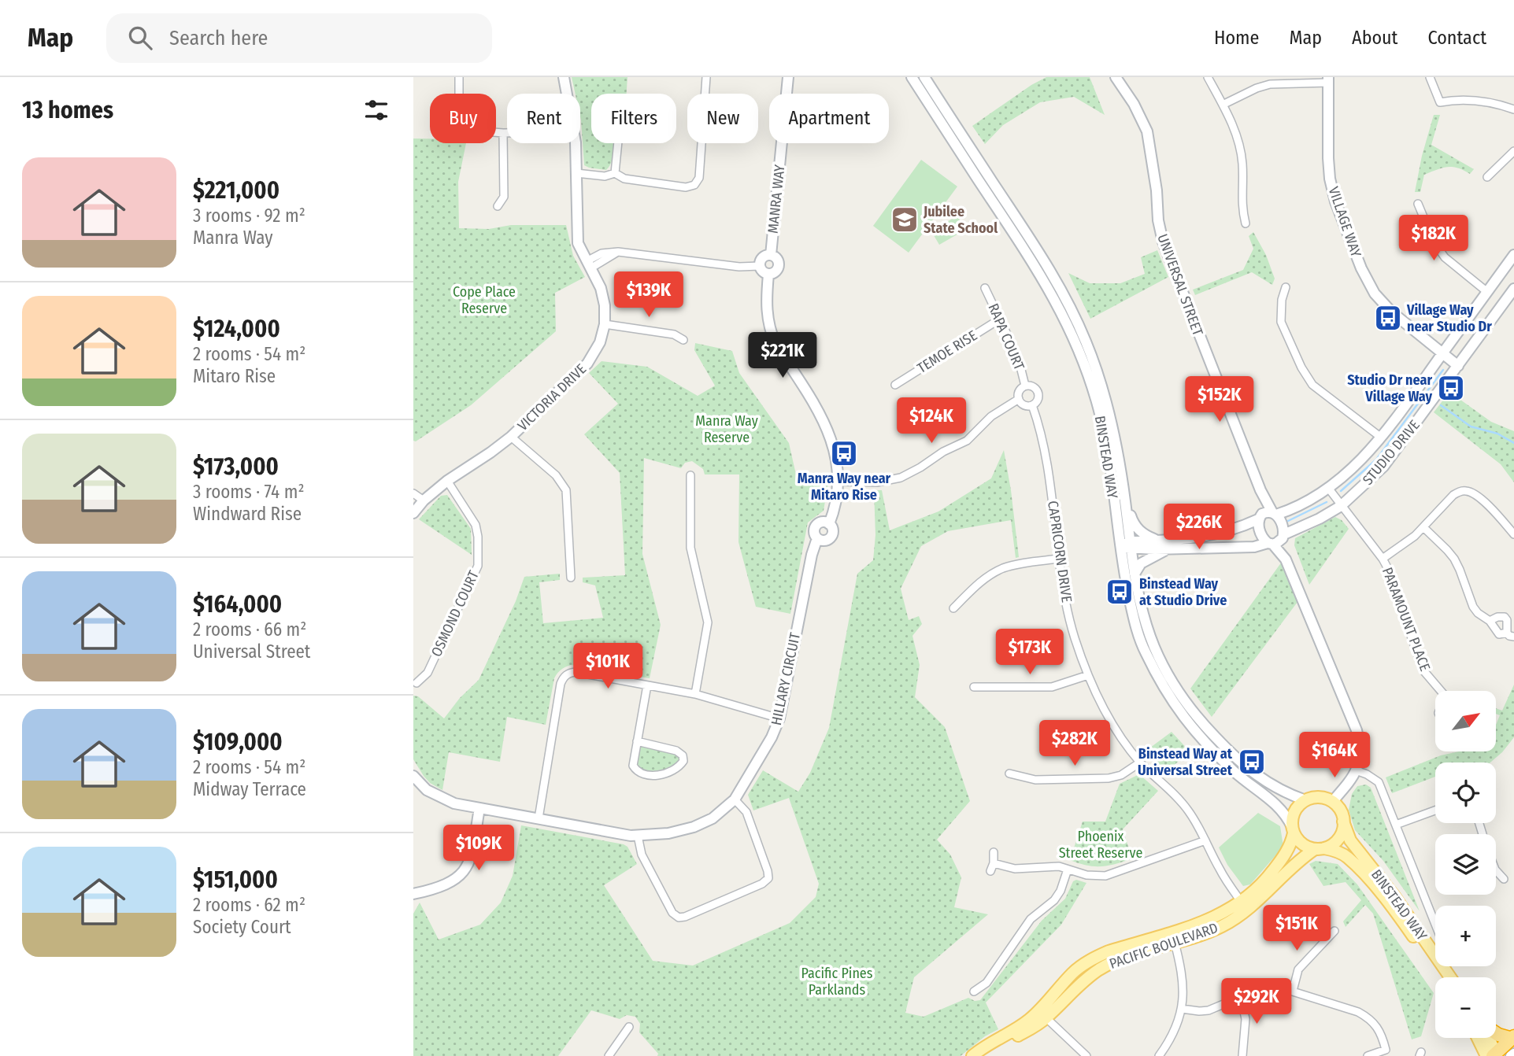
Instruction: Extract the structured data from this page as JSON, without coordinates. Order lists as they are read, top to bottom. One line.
{"streets":{"main road":["BINSTEAD WAY","PACIFIC BOULEVARD"],"street":["MANRA WAY","VILLAGE WAY","UNIVERSAL STREET","RAPA COURT","TEMOE RISE","VICTORIA DRIVE","STUDIO DRIVE","CAPRICORN DRIVE","OSMOND COURT","PARAMOUNT PLACE","HILLARY CIRCUIT"]},"crossings":[["MANRA WAY","HILLARY CIRCUIT"],["VILLAGE WAY","STUDIO DRIVE"],["UNIVERSAL STREET","STUDIO DRIVE"],["RAPA COURT","TEMOE RISE"],["RAPA COURT","CAPRICORN DRIVE"],["VICTORIA DRIVE","OSMOND COURT"],["STUDIO DRIVE","PARAMOUNT PLACE"],["BINSTEAD WAY","PACIFIC BOULEVARD"],["CAPRICORN DRIVE","PACIFIC BOULEVARD"]],"parks":["Cope Place Reserve","Manra Way Reserve","Phoenix Street Reserve","Pacific Pines Parklands"],"places":{"school or university":["Jubilee State School"],"bus stop":["Village Way near Studio Dr","Studio Dr near Village Way","Manra Way near Mitaro Rise","Binstead Way at Studio Drive","Binstead Way at Universal Street"]},"north":"top right","page":{"header":"Map","search":"Search here","nav":["Home","Map","About","Contact"],"heading":"13 homes","chip":["Buy","Rent","Filters","New","Apartment"],"list":[{"name":"$221,000","note":"3 rooms · 92 m² · Manra Way"},{"name":"$124,000","note":"2 rooms · 54 m² · Mitaro Rise"},{"name":"$173,000","note":"3 rooms · 74 m² · Windward Rise"},{"name":"$164,000","note":"2 rooms · 66 m² · Universal Street"},{"name":"$109,000","note":"2 rooms · 54 m² · Midway Terrace"},{"name":"$151,000","note":"2 rooms · 62 m² · Society Court"}],"price":["$182K","$139K","$221K","$152K","$124K","$226K","$173K","$101K","$282K","$164K","$109K","$151K","$292K"],"map_buttons":["+","−"]}}
